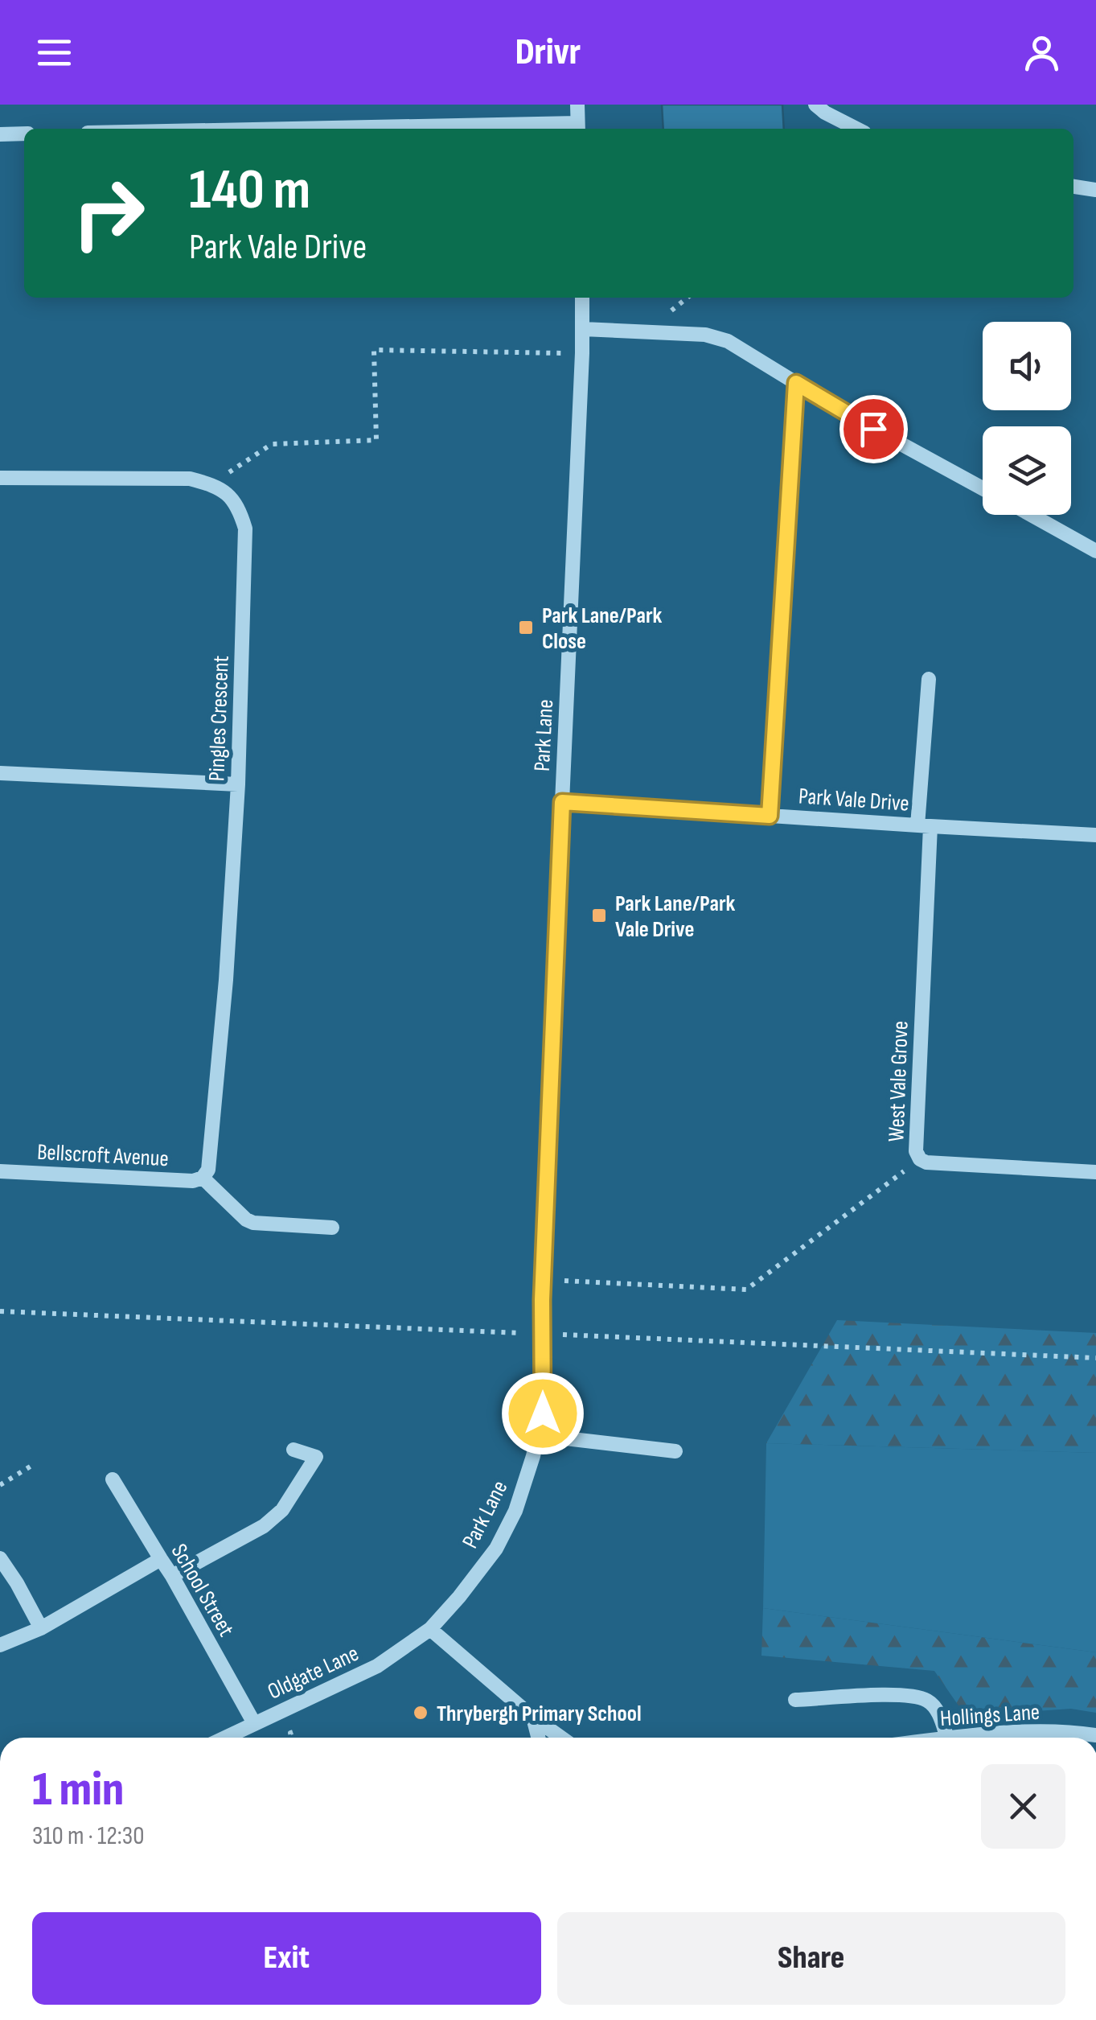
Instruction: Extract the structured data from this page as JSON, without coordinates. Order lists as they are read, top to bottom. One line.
{"streets":{"street":["Pingles Crescent","Park Lane","Park Vale Drive","West Vale Grove","Bellscroft Avenue","School Street","Oldgate Lane","Hollings Lane"]},"crossings":[["Pingles Crescent","Bellscroft Avenue"],["Park Lane","Park Vale Drive"],["Park Lane","Oldgate Lane"],["Park Vale Drive","West Vale Grove"],["School Street","Oldgate Lane"]],"places":{"transit":["Park Lane/Park Close","Park Lane/Park Vale Drive"],"other":["Thrybergh Primary School"]},"page":{"header":"Drivr","turn":["140 m","Park Vale Drive"],"heading":["1 min","310 m · 12:30"],"buttons":["Exit","Share"]}}
